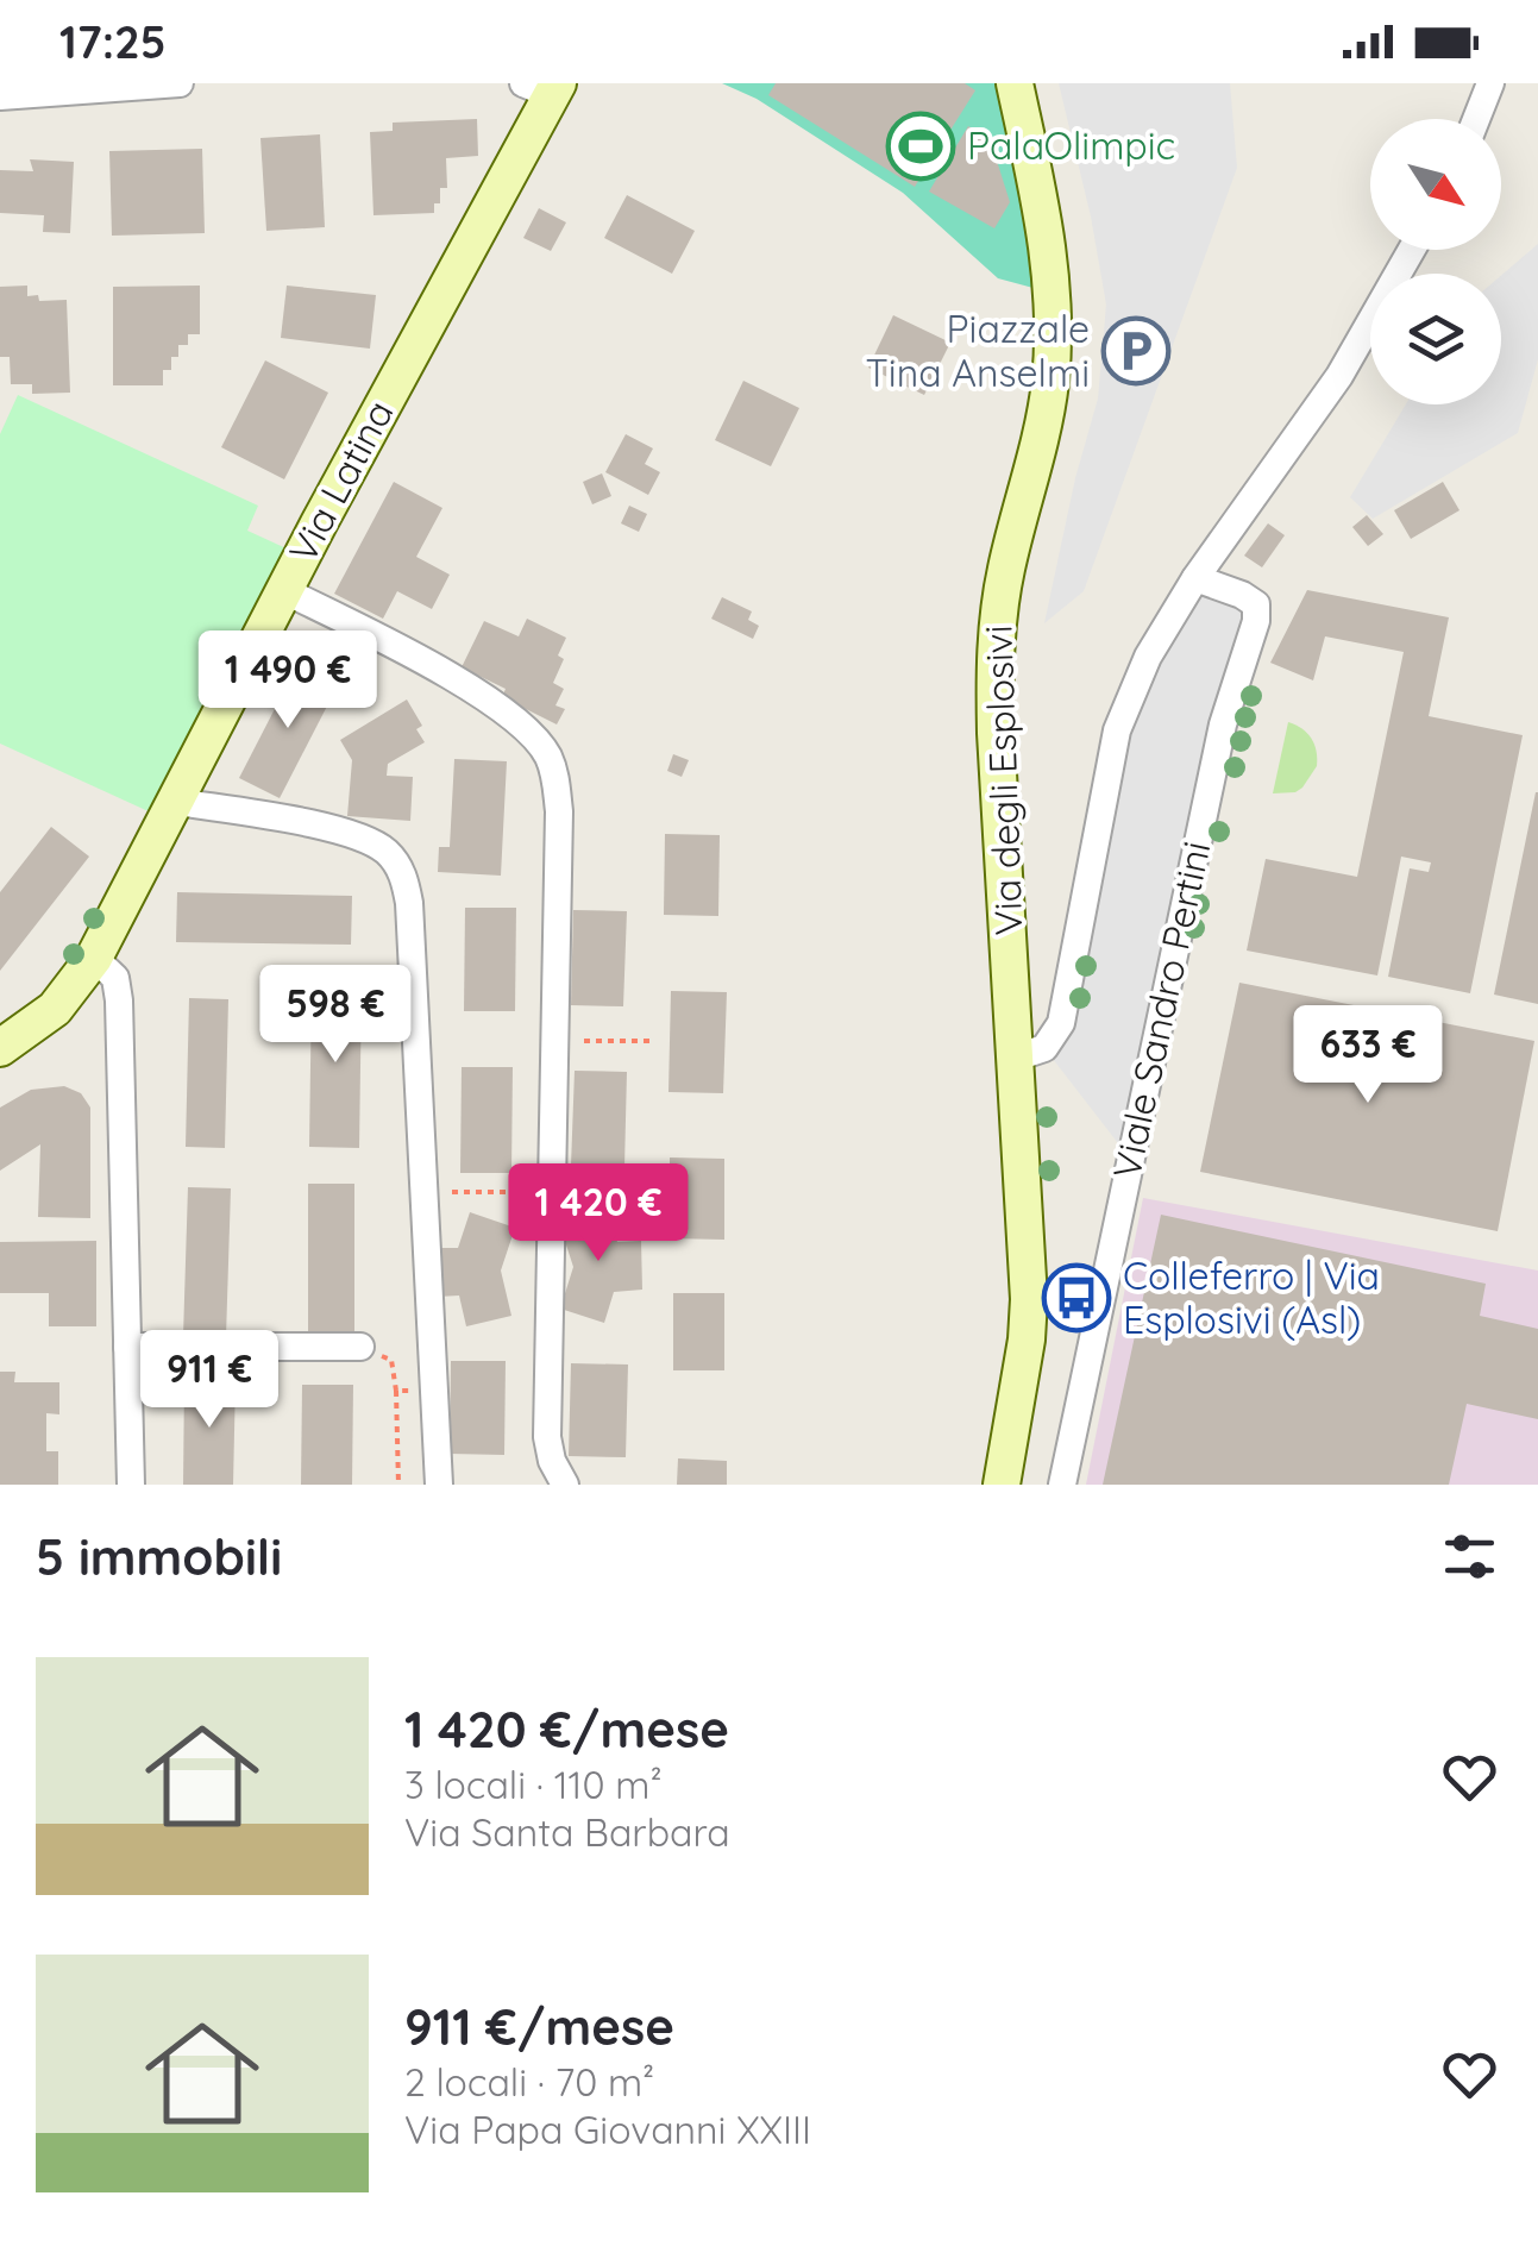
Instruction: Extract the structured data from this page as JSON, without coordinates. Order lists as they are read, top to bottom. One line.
{"streets":{"main road":["Via Latina","Via degli Esplosivi"],"street":["Viale Sandro Pertini"]},"places":{"sports":["PalaOlimpic"],"parking":["Piazzale Tina Anselmi"],"bus stop":["Colleferro | Via Esplosivi (Asl)"]},"north":"bottom right","page":{"status":"17:25","price":["1 490 €","598 €","633 €","1 420 €","911 €"],"heading":"5 immobili","list":[{"name":"1 420 €/mese","note":"3 locali · 110 m² · Via Santa Barbara"},{"name":"911 €/mese","note":"2 locali · 70 m² · Via Papa Giovanni XXIII"}]}}
